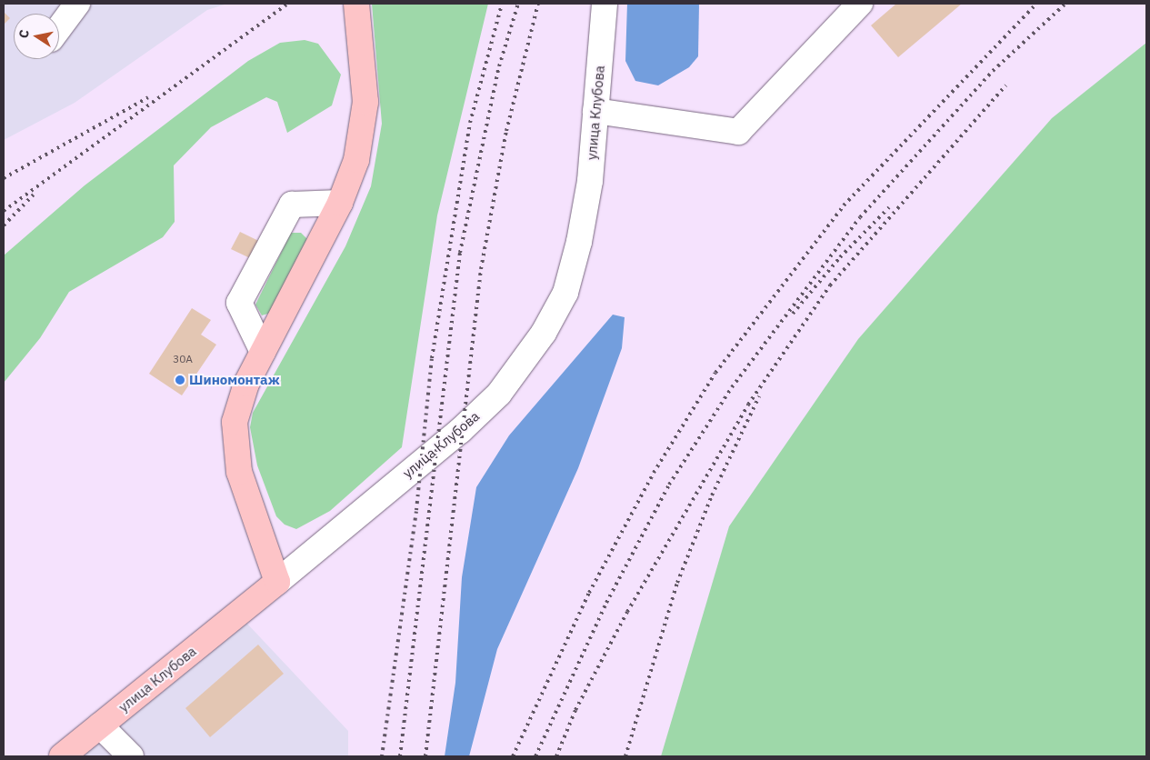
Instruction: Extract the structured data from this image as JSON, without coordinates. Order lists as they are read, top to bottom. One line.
{"streets":{"main road":["улица Клубова"]},"places":["Шиномонтаж"],"house_numbers":["30А"],"north":"left"}
